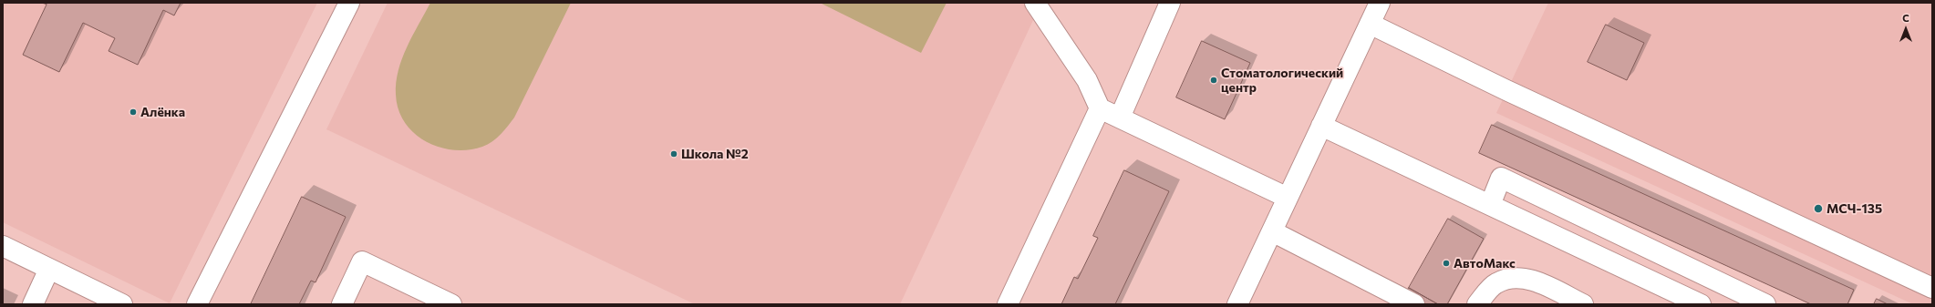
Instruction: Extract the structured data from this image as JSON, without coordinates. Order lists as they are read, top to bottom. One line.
{"places":["Стоматологический центр","Алёнка","Школа №2","МСЧ-135","АвтоМакс"],"north":"top"}
